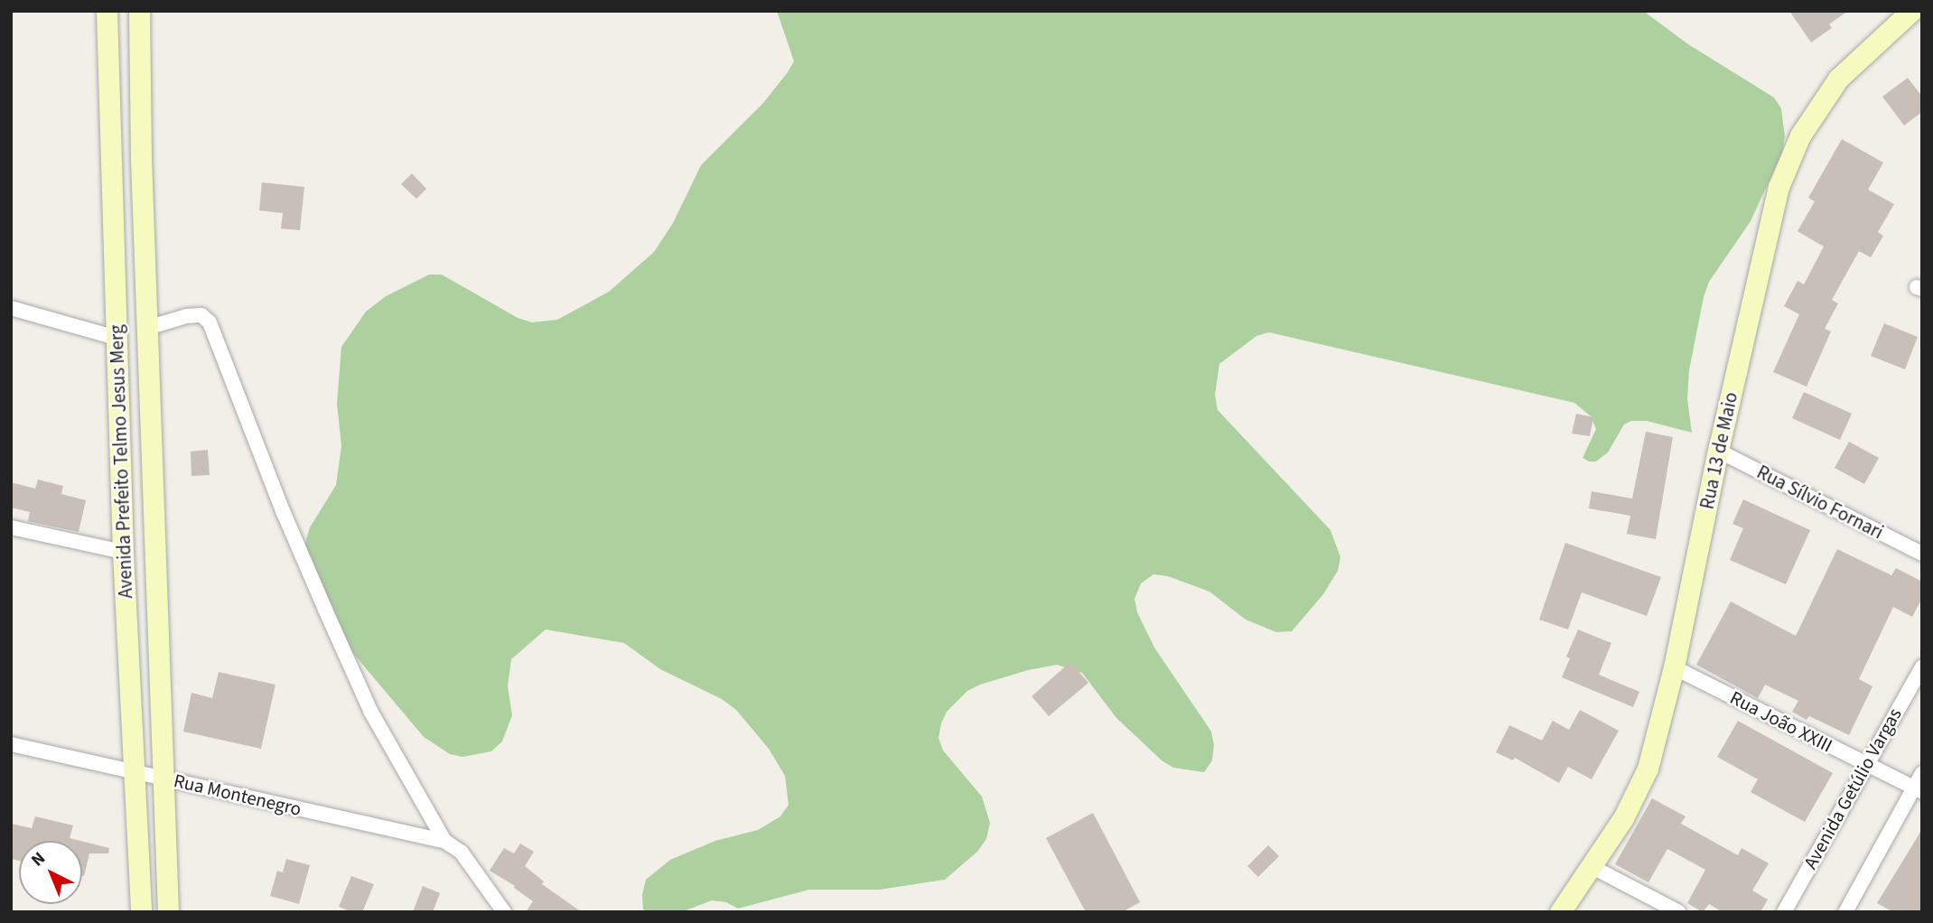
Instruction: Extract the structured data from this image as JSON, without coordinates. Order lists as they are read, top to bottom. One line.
{"streets":{"main road":["Rua 13 de Maio","Avenida Prefeito Telmo Jesus Merg"],"street":["Rua Sílvio Fornari","Rua João XXIII","Avenida Getúlio Vargas","Rua Montenegro"]},"crossings":[["Rua 13 de Maio","Rua Sílvio Fornari"],["Rua 13 de Maio","Rua João XXIII"],["Avenida Prefeito Telmo Jesus Merg","Rua Montenegro"],["Rua João XXIII","Avenida Getúlio Vargas"]],"north":"top left"}
